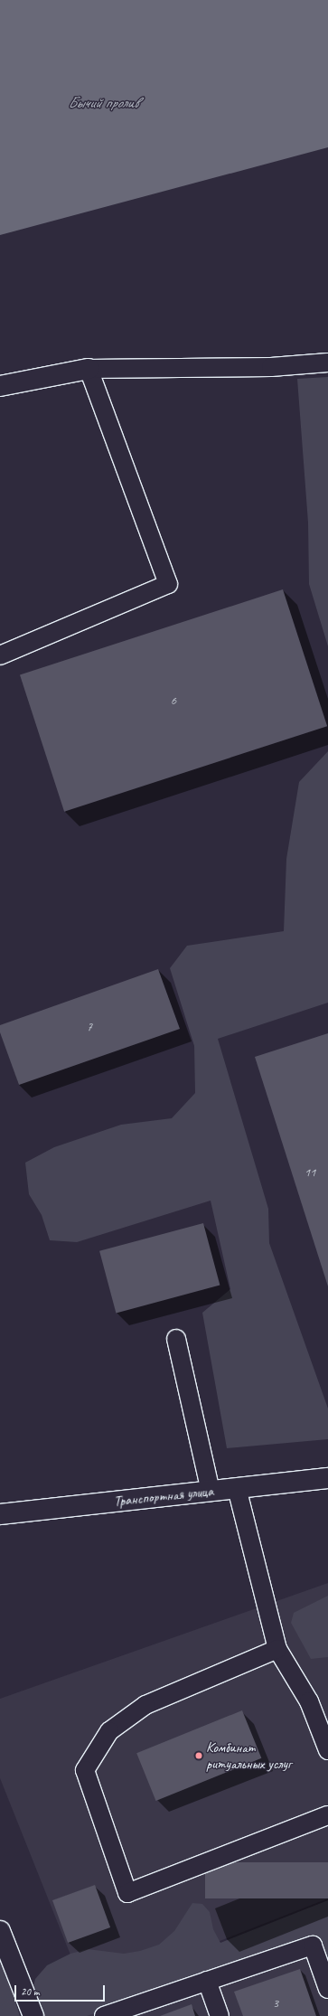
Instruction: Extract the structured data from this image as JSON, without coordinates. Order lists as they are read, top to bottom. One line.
{"streets":{"street":["Транспортная улица"]},"water":["Бычий пролив"],"places":["Комбинат ритуальных услуг"],"house_numbers":["6","7","11","3"],"scale_bar":"20 m"}
